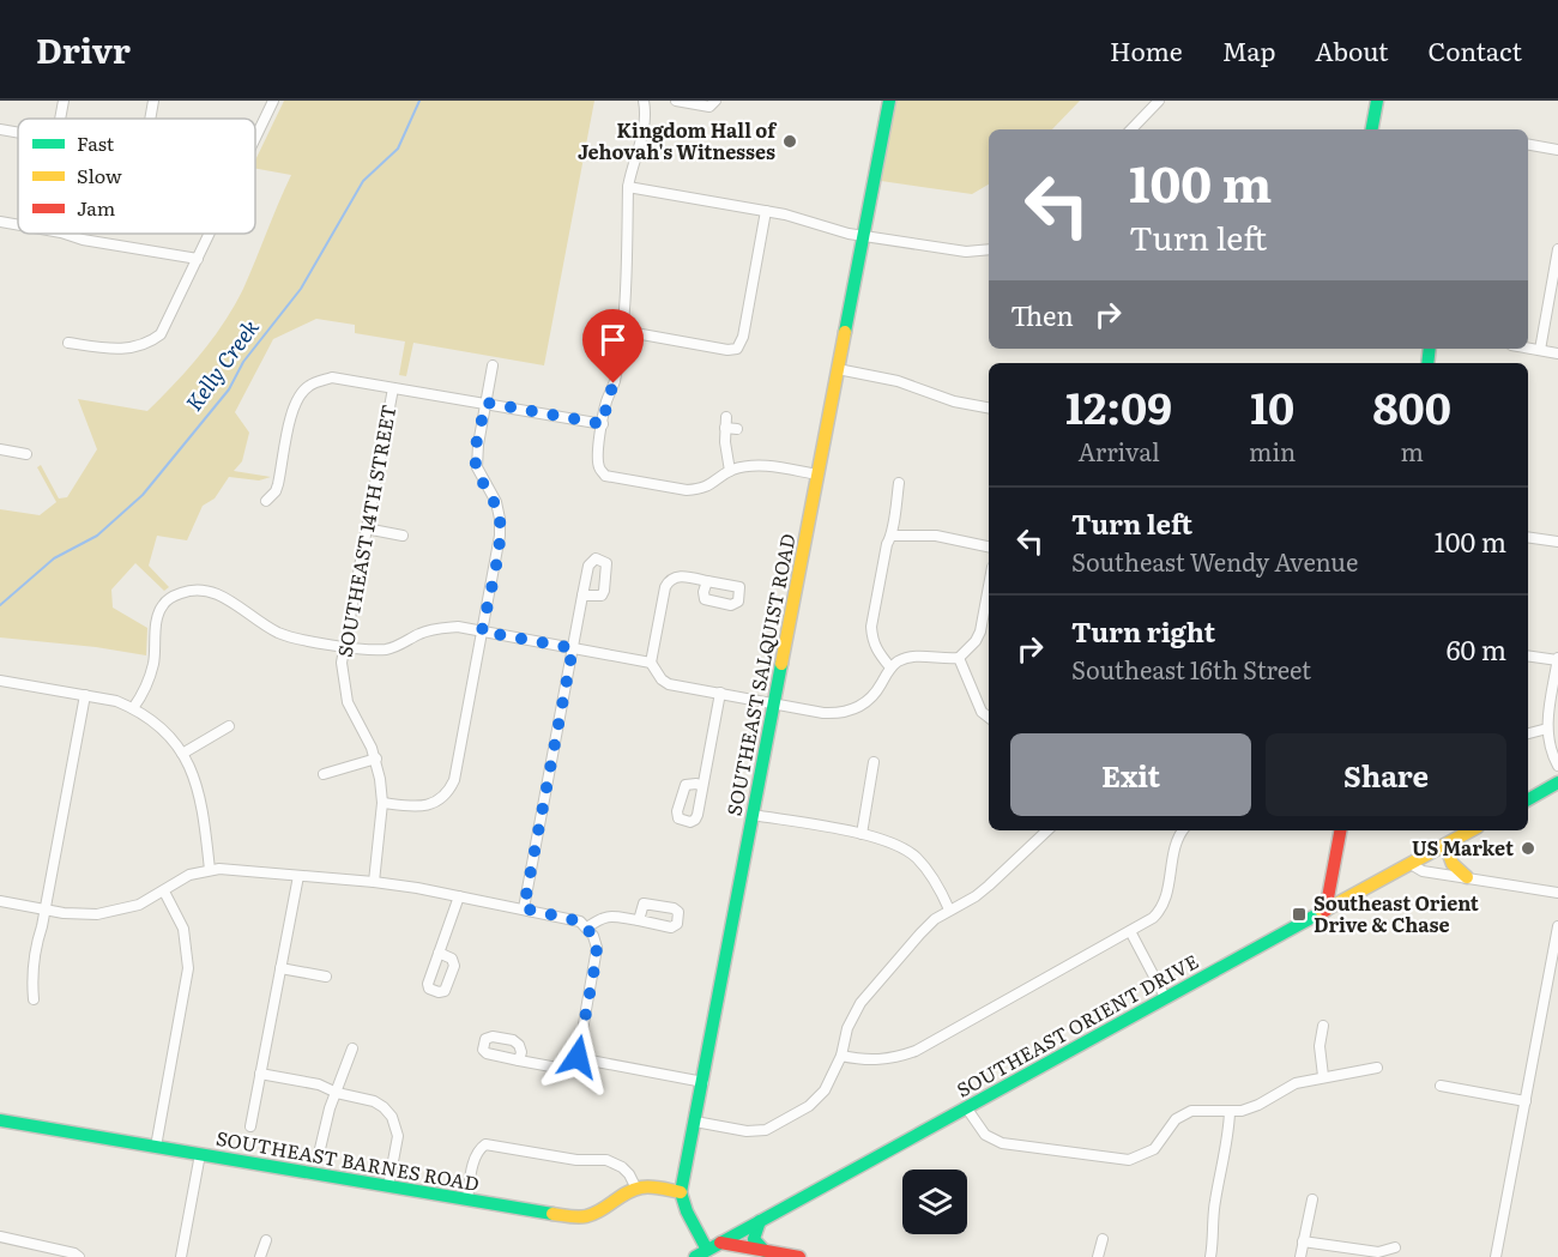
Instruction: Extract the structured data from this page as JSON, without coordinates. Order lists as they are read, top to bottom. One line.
{"streets":{"street":["SOUTHEAST 14TH STREET","SOUTHEAST SALQUIST ROAD","SOUTHEAST ORIENT DRIVE","SOUTHEAST BARNES ROAD"]},"water":["Kelly Creek"],"places":{"other":["Kingdom Hall of Jehovah's Witnesses","US Market"],"transit":["Southeast Orient Drive & Chase"]},"legend":["Fast","Slow","Jam"],"page":{"header":"Drivr","nav":["Home","Map","About","Contact"],"turn":["100 m","Turn left"],"then":"Then","eta":["12:09","Arrival","10","min","800","m"],"list":[{"name":"Turn left","note":"Southeast Wendy Avenue","value":"100 m"},{"name":"Turn right","note":"Southeast 16th Street","value":"60 m"}],"buttons":["Exit","Share"]}}
